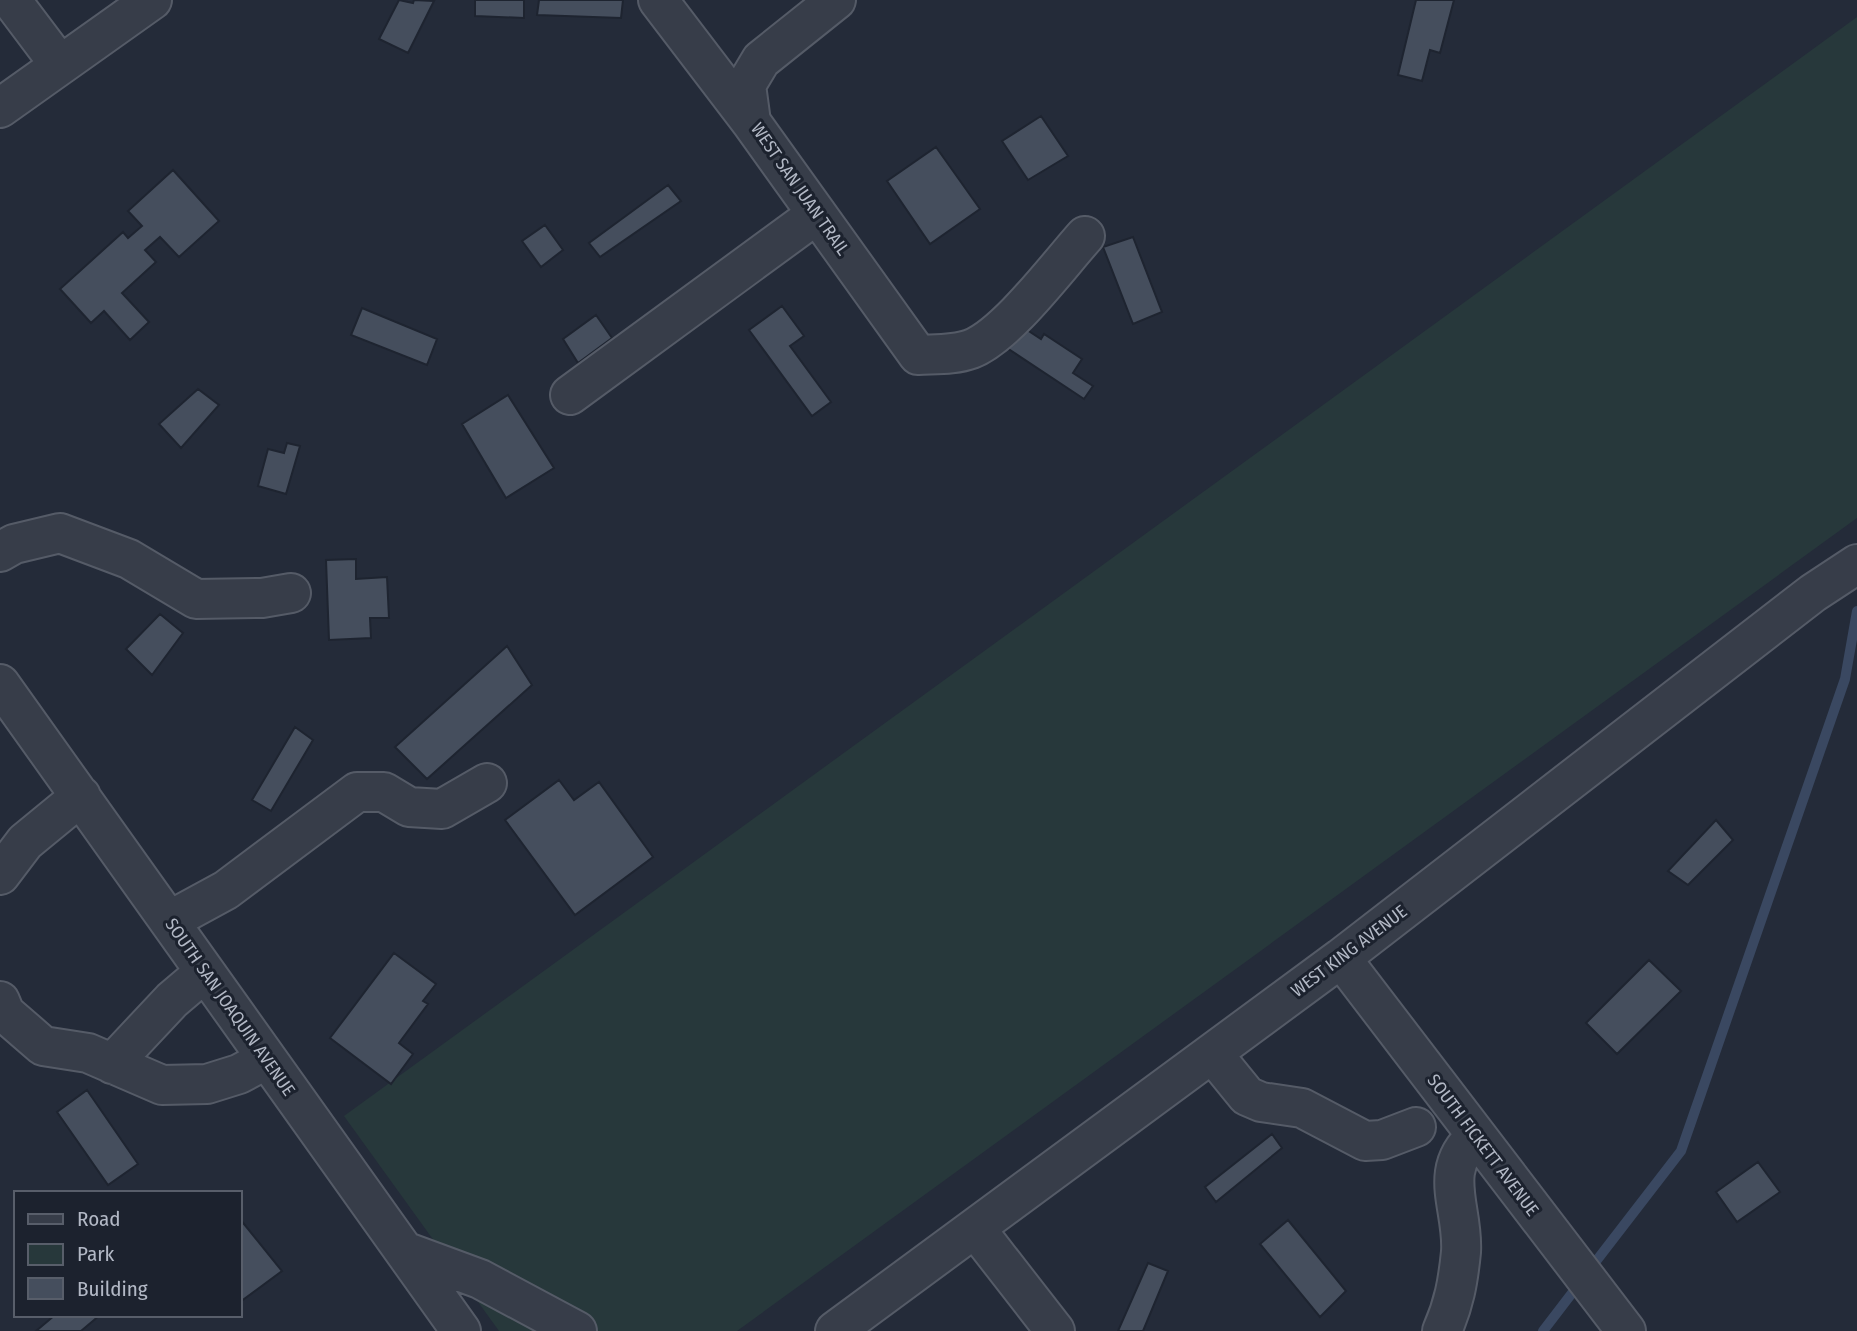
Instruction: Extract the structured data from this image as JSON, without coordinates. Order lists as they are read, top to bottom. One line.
{"streets":{"street":["WEST SAN JUAN TRAIL","WEST KING AVENUE","SOUTH SAN JOAQUIN AVENUE","SOUTH FICKETT AVENUE"]},"crossings":[["WEST KING AVENUE","SOUTH FICKETT AVENUE"]],"legend":["Road","Park","Building"]}
